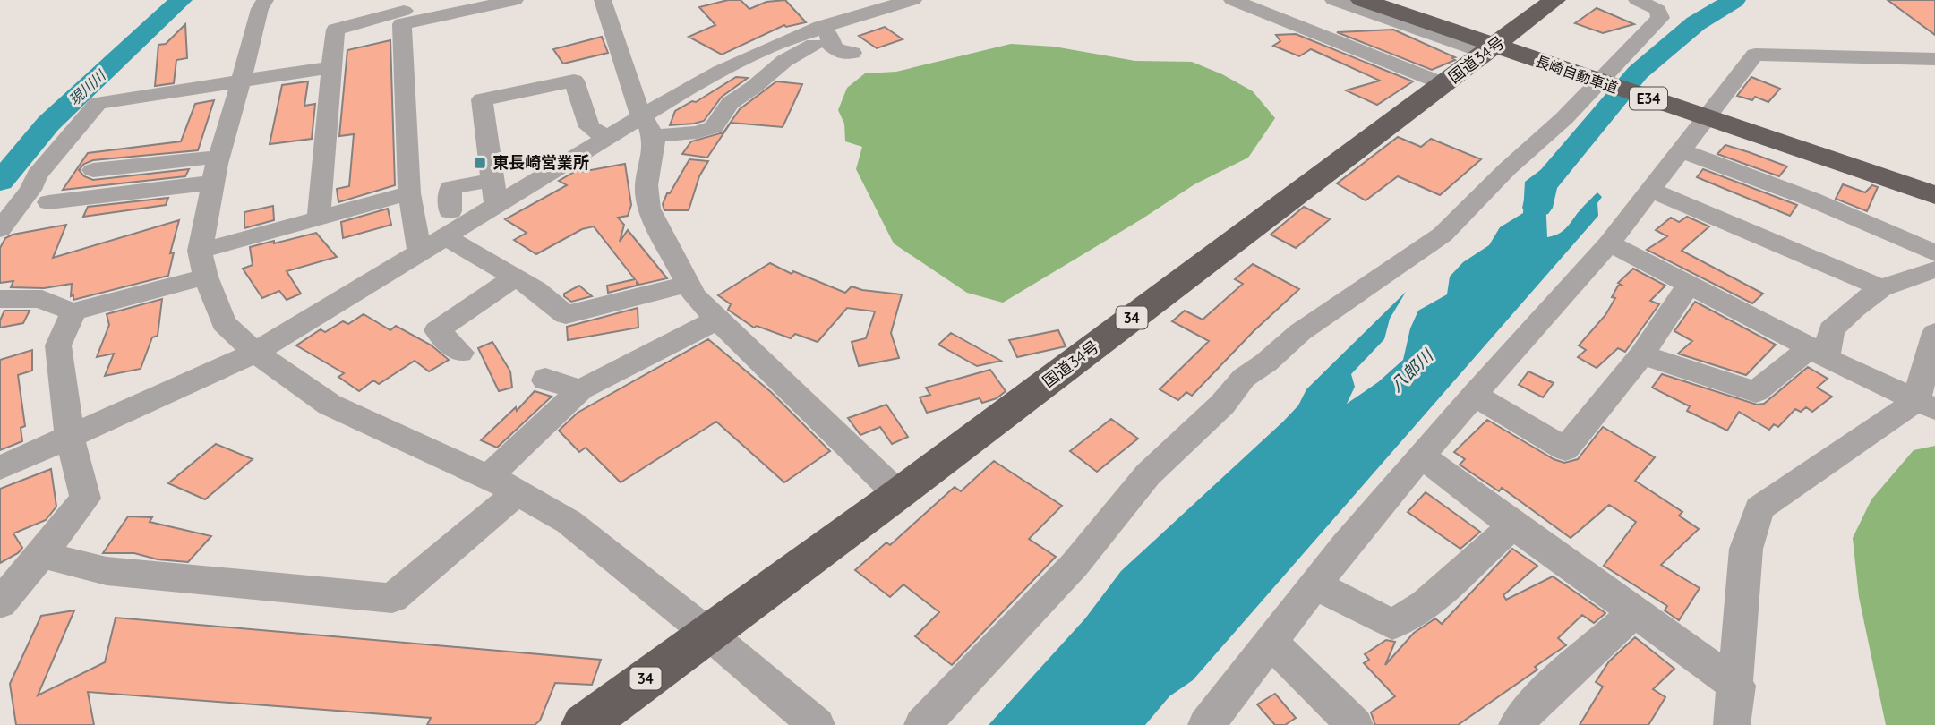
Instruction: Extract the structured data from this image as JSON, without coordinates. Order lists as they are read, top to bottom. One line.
{"streets":{"highway":["国道34号","長崎自動車道","E34","34"]},"water":["現川川","八郎川"],"places":{"transit":["東長崎営業所"]}}
